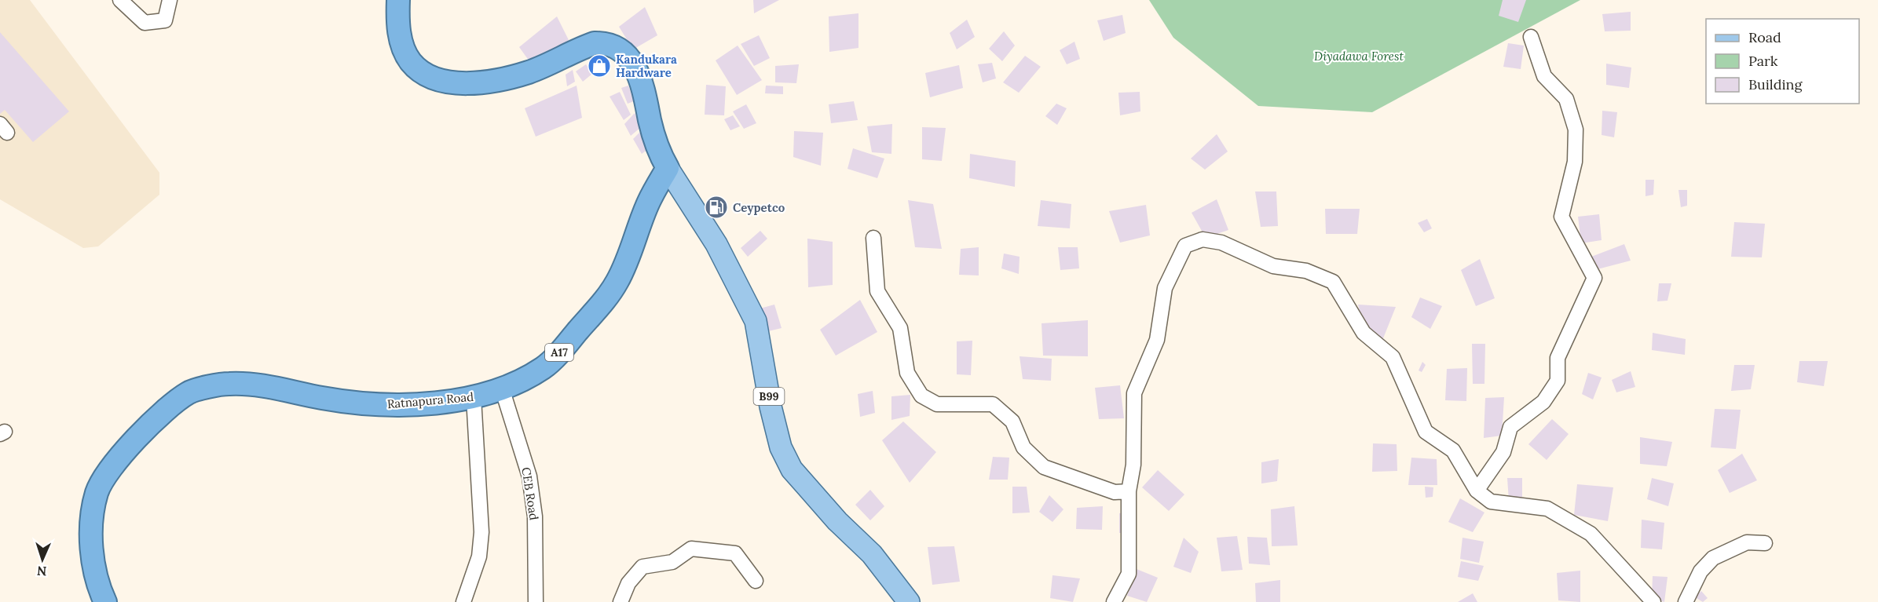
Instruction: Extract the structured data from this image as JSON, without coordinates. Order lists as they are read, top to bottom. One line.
{"streets":{"highway":["A17","Ratnapura Road"],"main road":["B99"],"street":["CEB Road"]},"crossings":[["B99","Ratnapura Road"],["Ratnapura Road","CEB Road"]],"parks":["Diyadawa Forest"],"places":{"shop":["Kandukara Hardware"],"fuel station":["Ceypetco"]},"legend":["Road","Park","Building"],"north":"bottom"}
